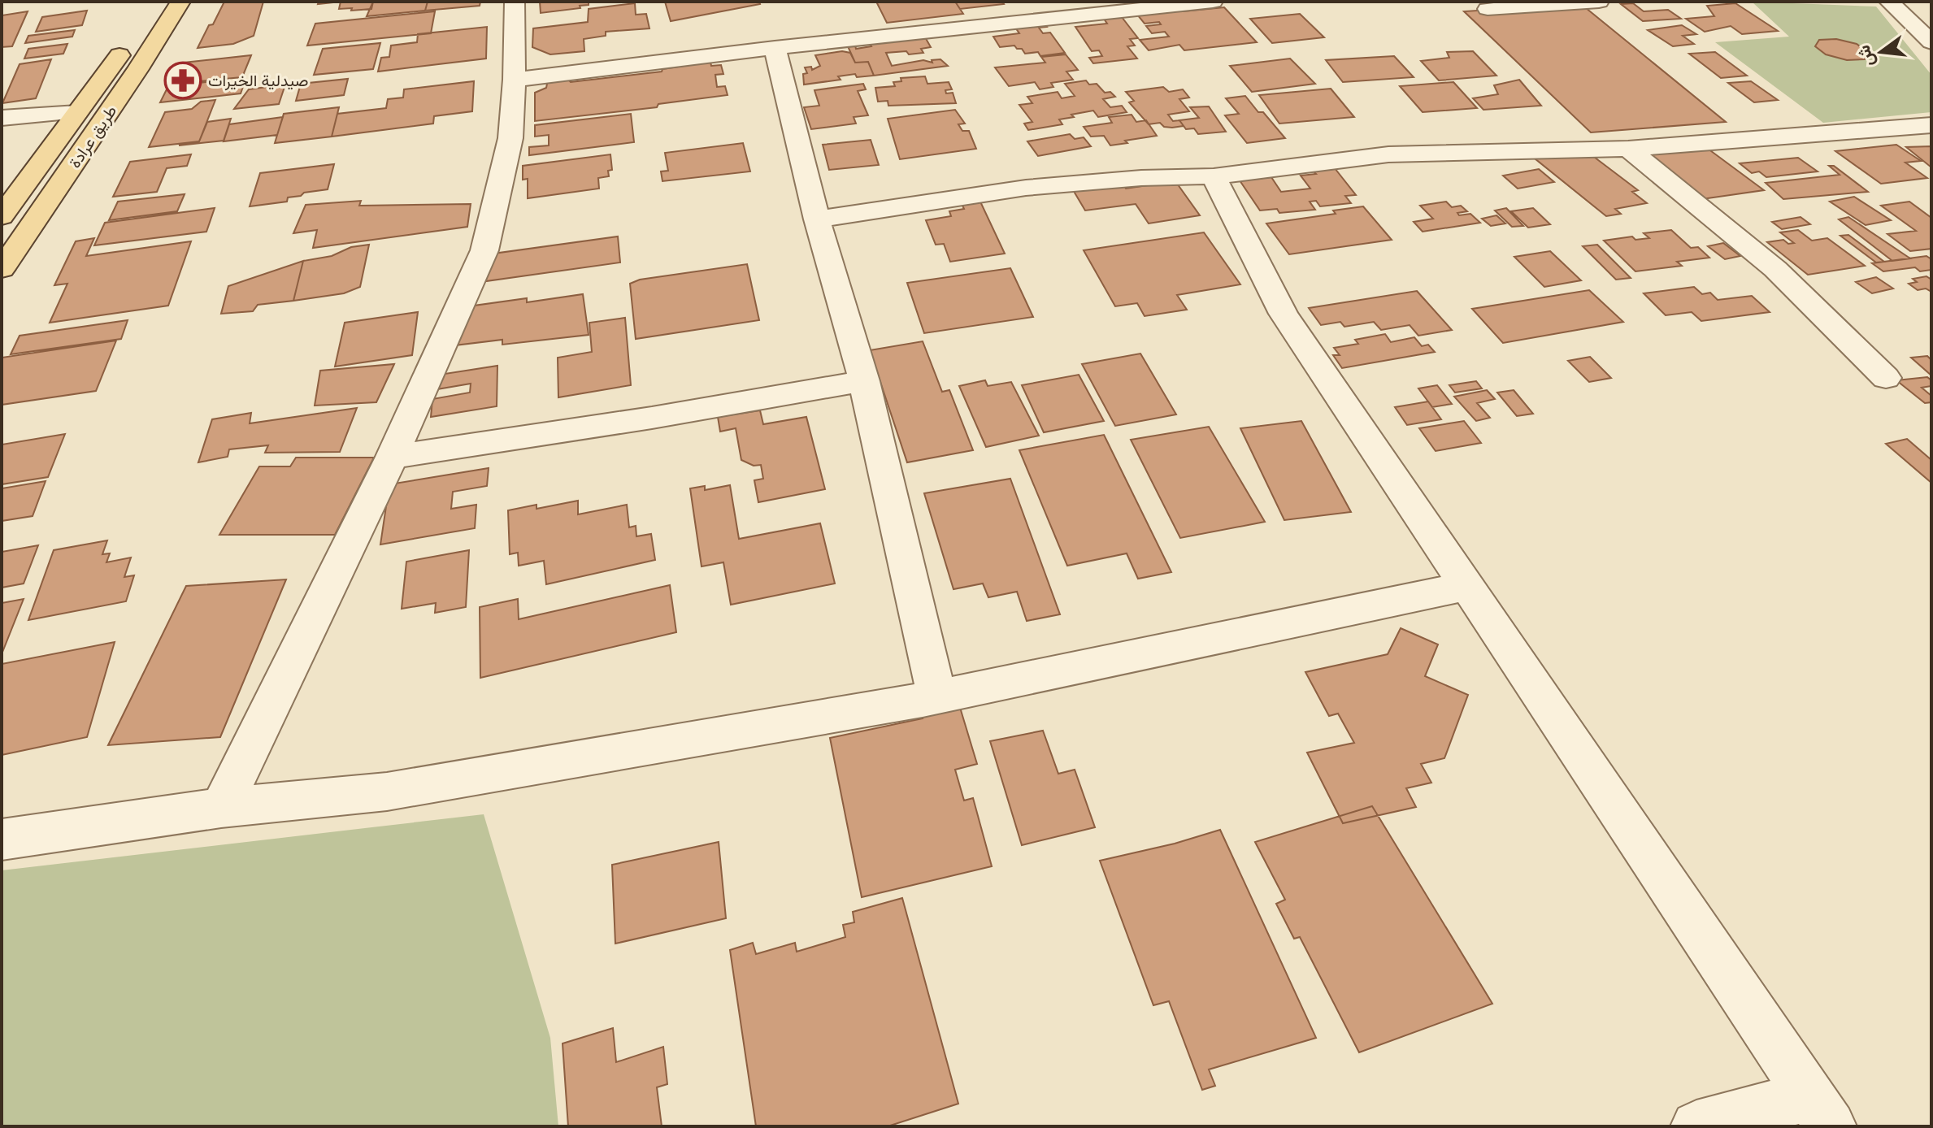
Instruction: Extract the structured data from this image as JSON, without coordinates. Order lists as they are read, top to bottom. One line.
{"streets":{"main road":["طريق عرادة"]},"places":{"pharmacy":["صيدلية الخيرات"]},"north":"left"}
